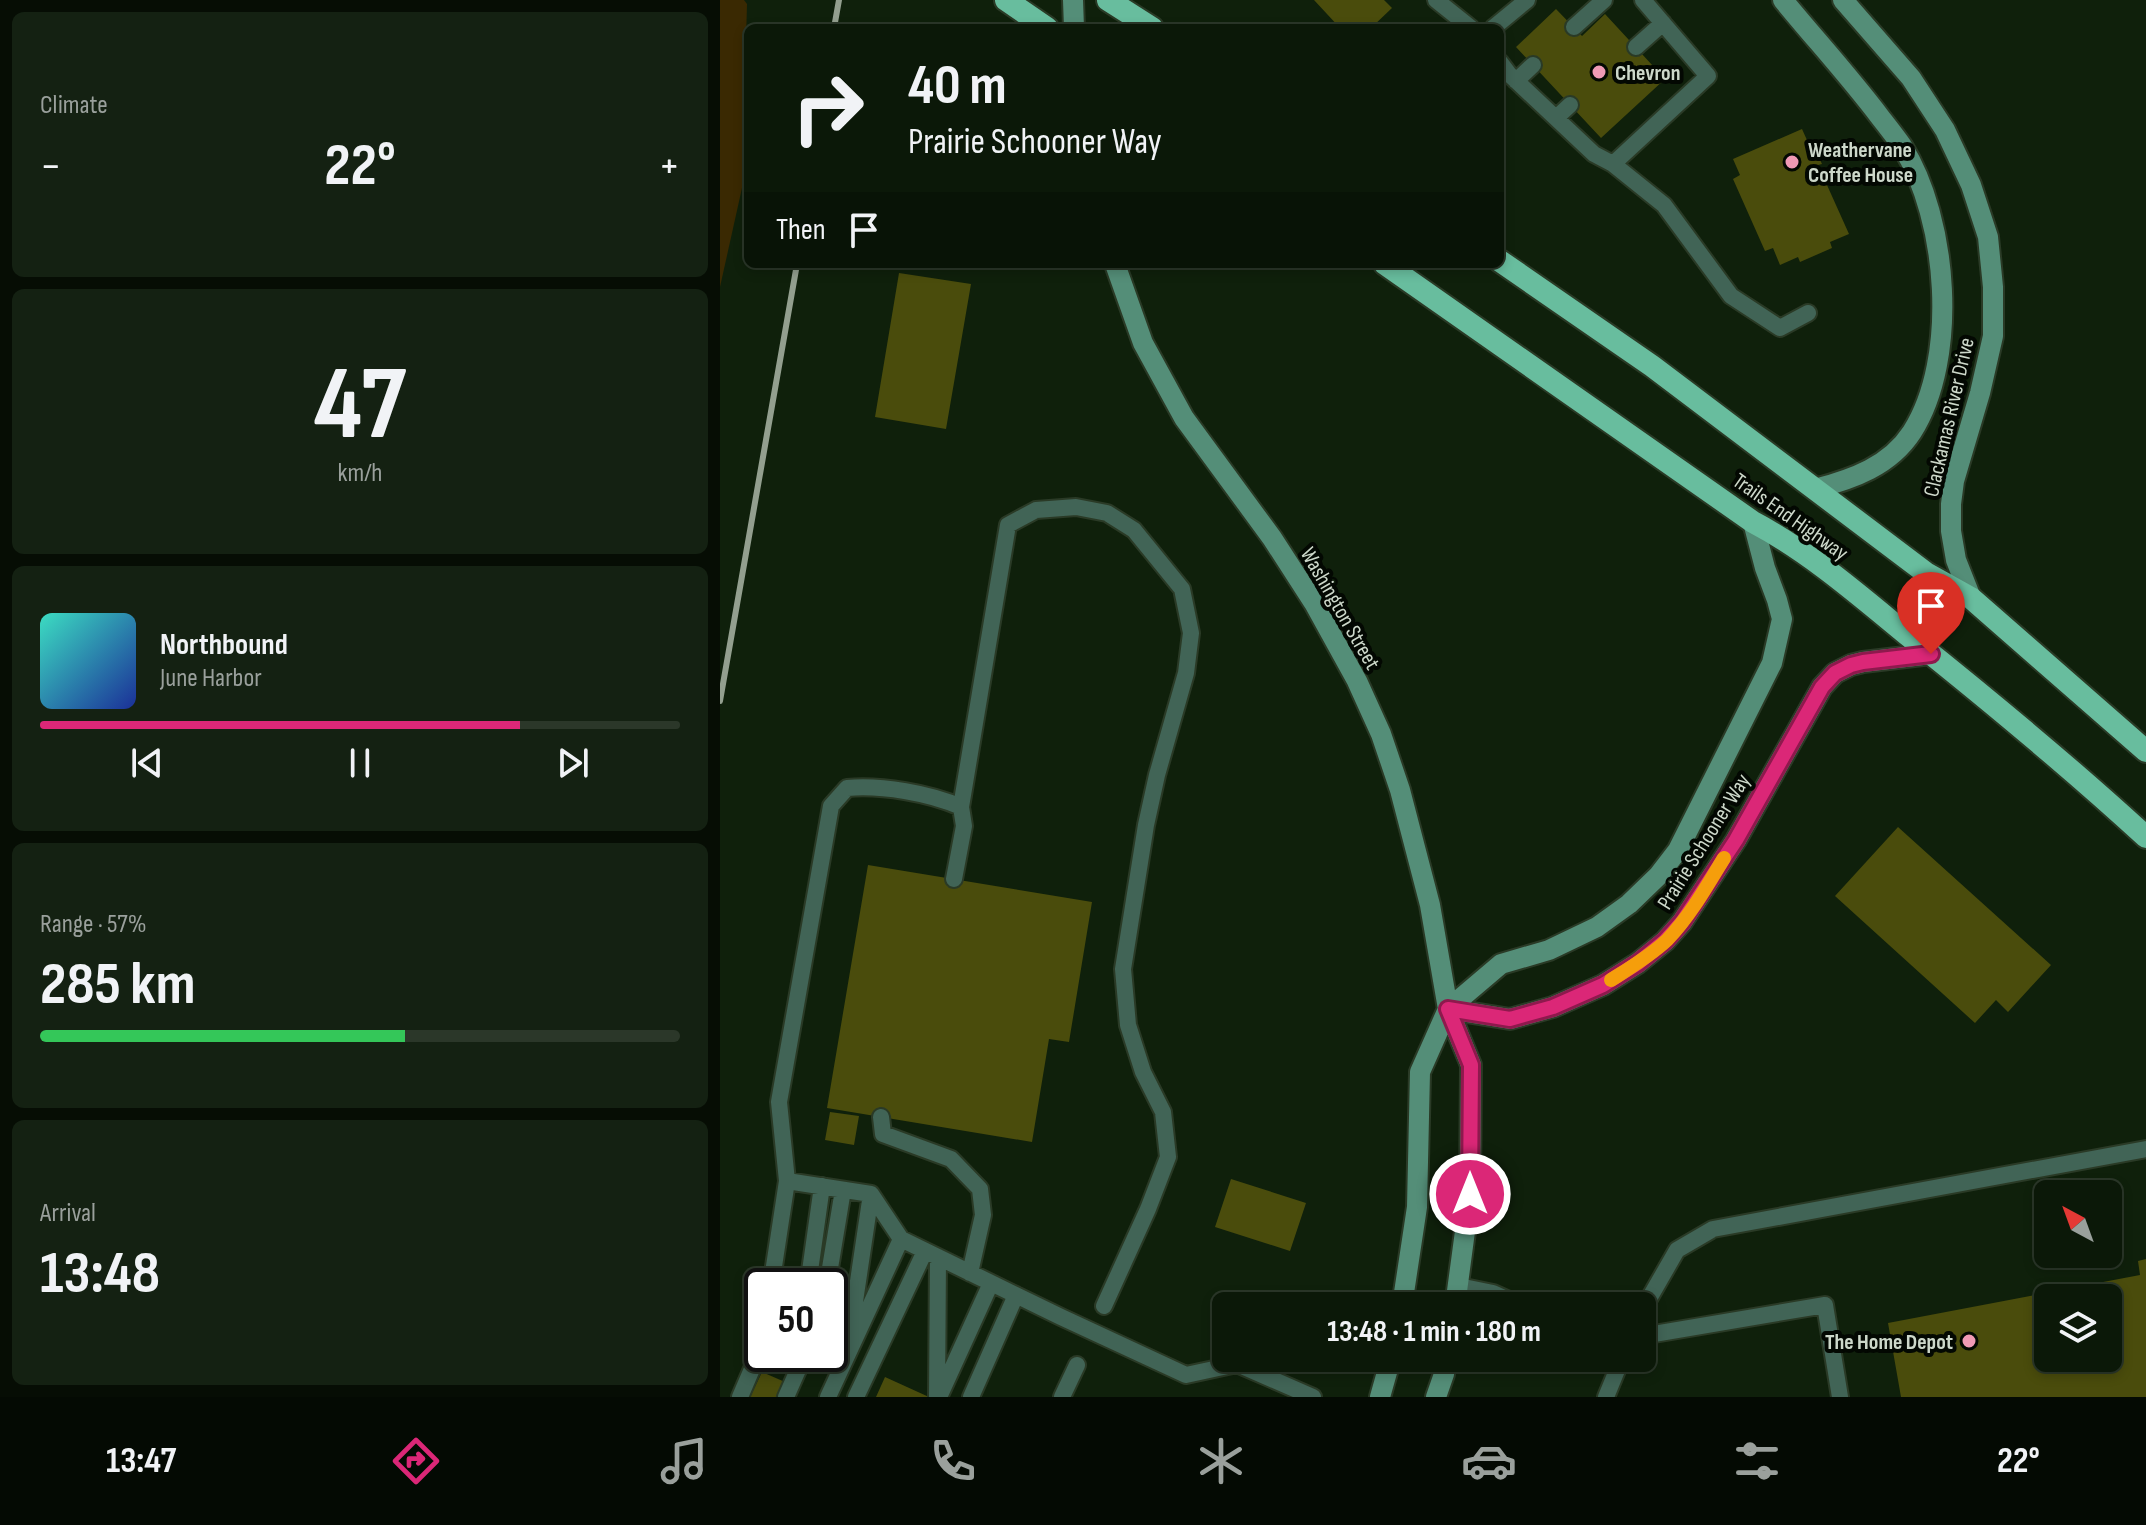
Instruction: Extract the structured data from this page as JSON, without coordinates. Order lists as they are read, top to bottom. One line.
{"streets":{"highway":["Trails End Highway"],"main road":["Clackamas River Drive","Washington Street","Prairie Schooner Way"]},"crossings":[["Clackamas River Drive","Trails End Highway"],["Trails End Highway","Prairie Schooner Way"],["Washington Street","Prairie Schooner Way"]],"places":["Chevron","Weathervane Coffee House","The Home Depot"],"north":"top left","page":{"tile":["Climate",["47","km/h"],["Range · 57%","285 km"],["Arrival","13:48"]],"turn":["40 m","Prairie Schooner Way"],"heat":["−","22°","+"],"then":"Then","song":["Northbound","June Harbor"],"limit":"50","trip":"13:48 · 1 min · 180 m","tabs":["13:47","22°"]}}
